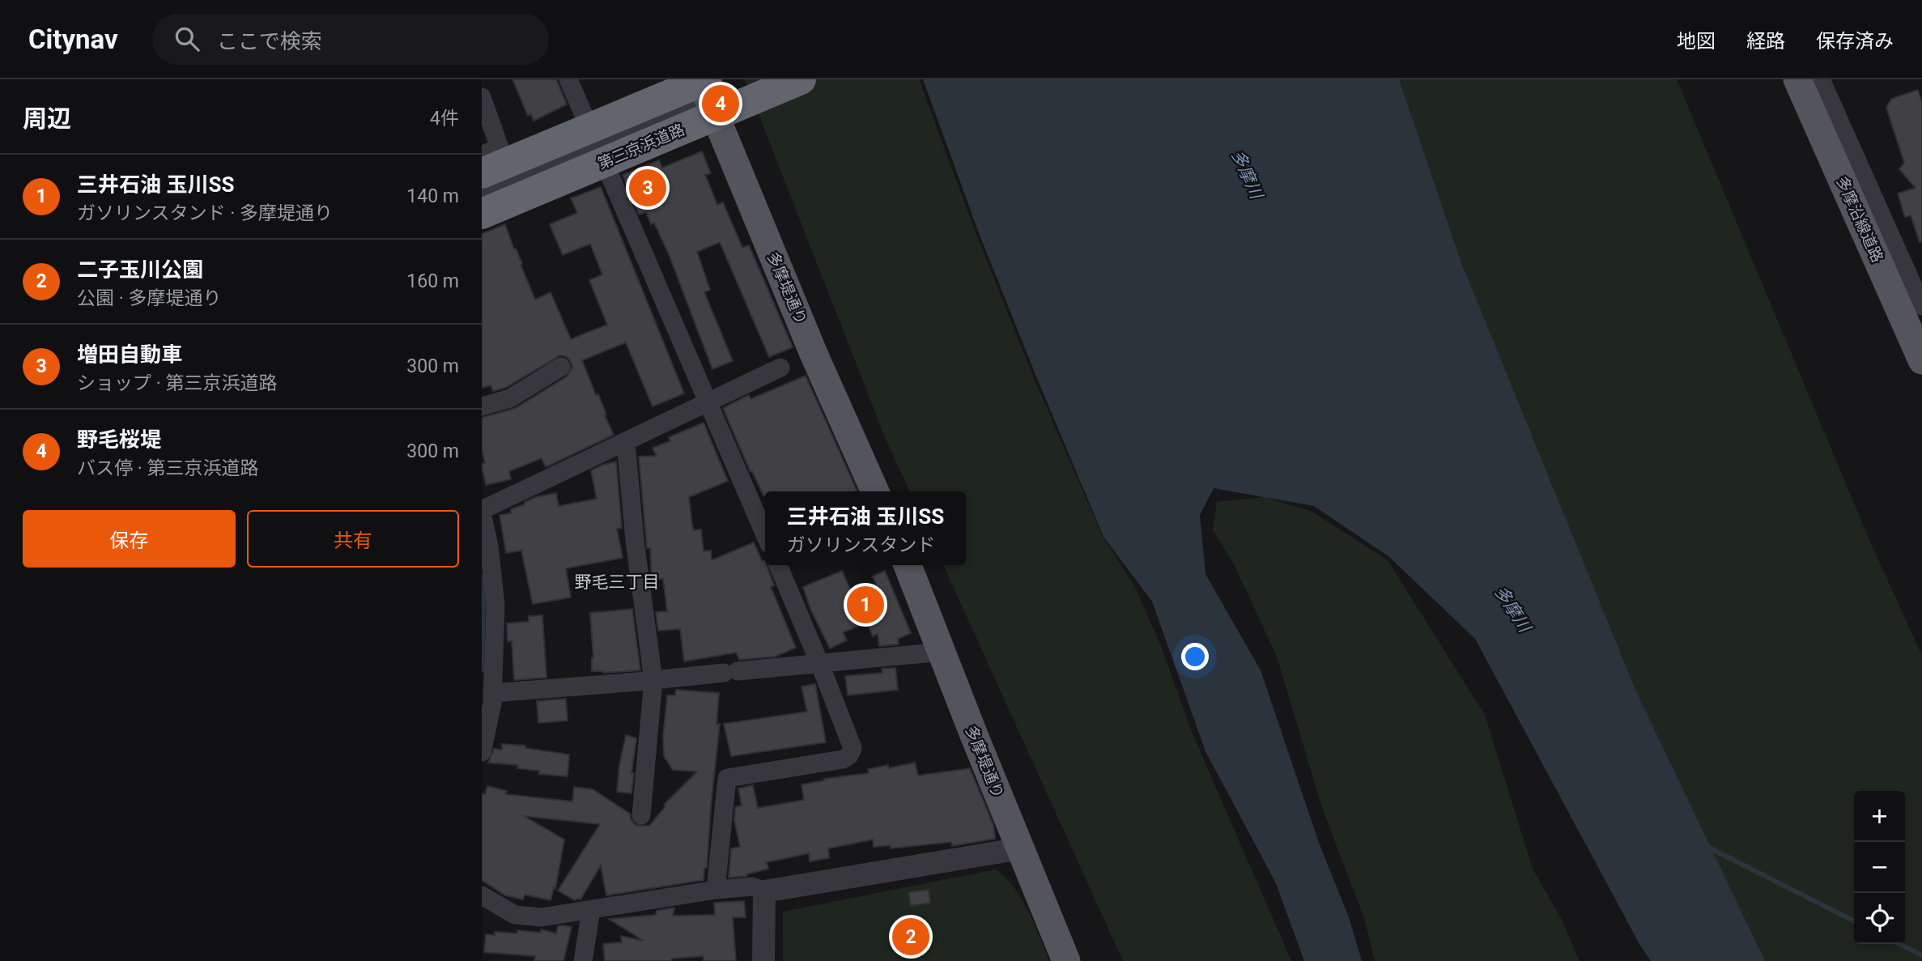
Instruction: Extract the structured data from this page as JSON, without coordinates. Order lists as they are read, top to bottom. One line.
{"streets":{"highway":["第三京浜道路"],"main road":["多摩沿線道路","多摩堤通り"]},"districts":["野毛三丁目"],"water":["多摩川"],"page":{"header":"Citynav","search":"ここで検索","nav":["地図","経路","保存済み"],"heading":["周辺","4件"],"pins":["4","3","1","2"],"list":[{"mark":"1","name":"三井石油 玉川SS","note":"ガソリンスタンド · 多摩堤通り","value":"140 m"},{"mark":"2","name":"二子玉川公園","note":"公園 · 多摩堤通り","value":"160 m"},{"mark":"3","name":"増田自動車","note":"ショップ · 第三京浜道路","value":"300 m"},{"mark":"4","name":"野毛桜堤","note":"バス停 · 第三京浜道路","value":"300 m"}],"popup":["三井石油 玉川SS","ガソリンスタンド"],"buttons":["保存","共有"],"map_buttons":["+","−"]}}
